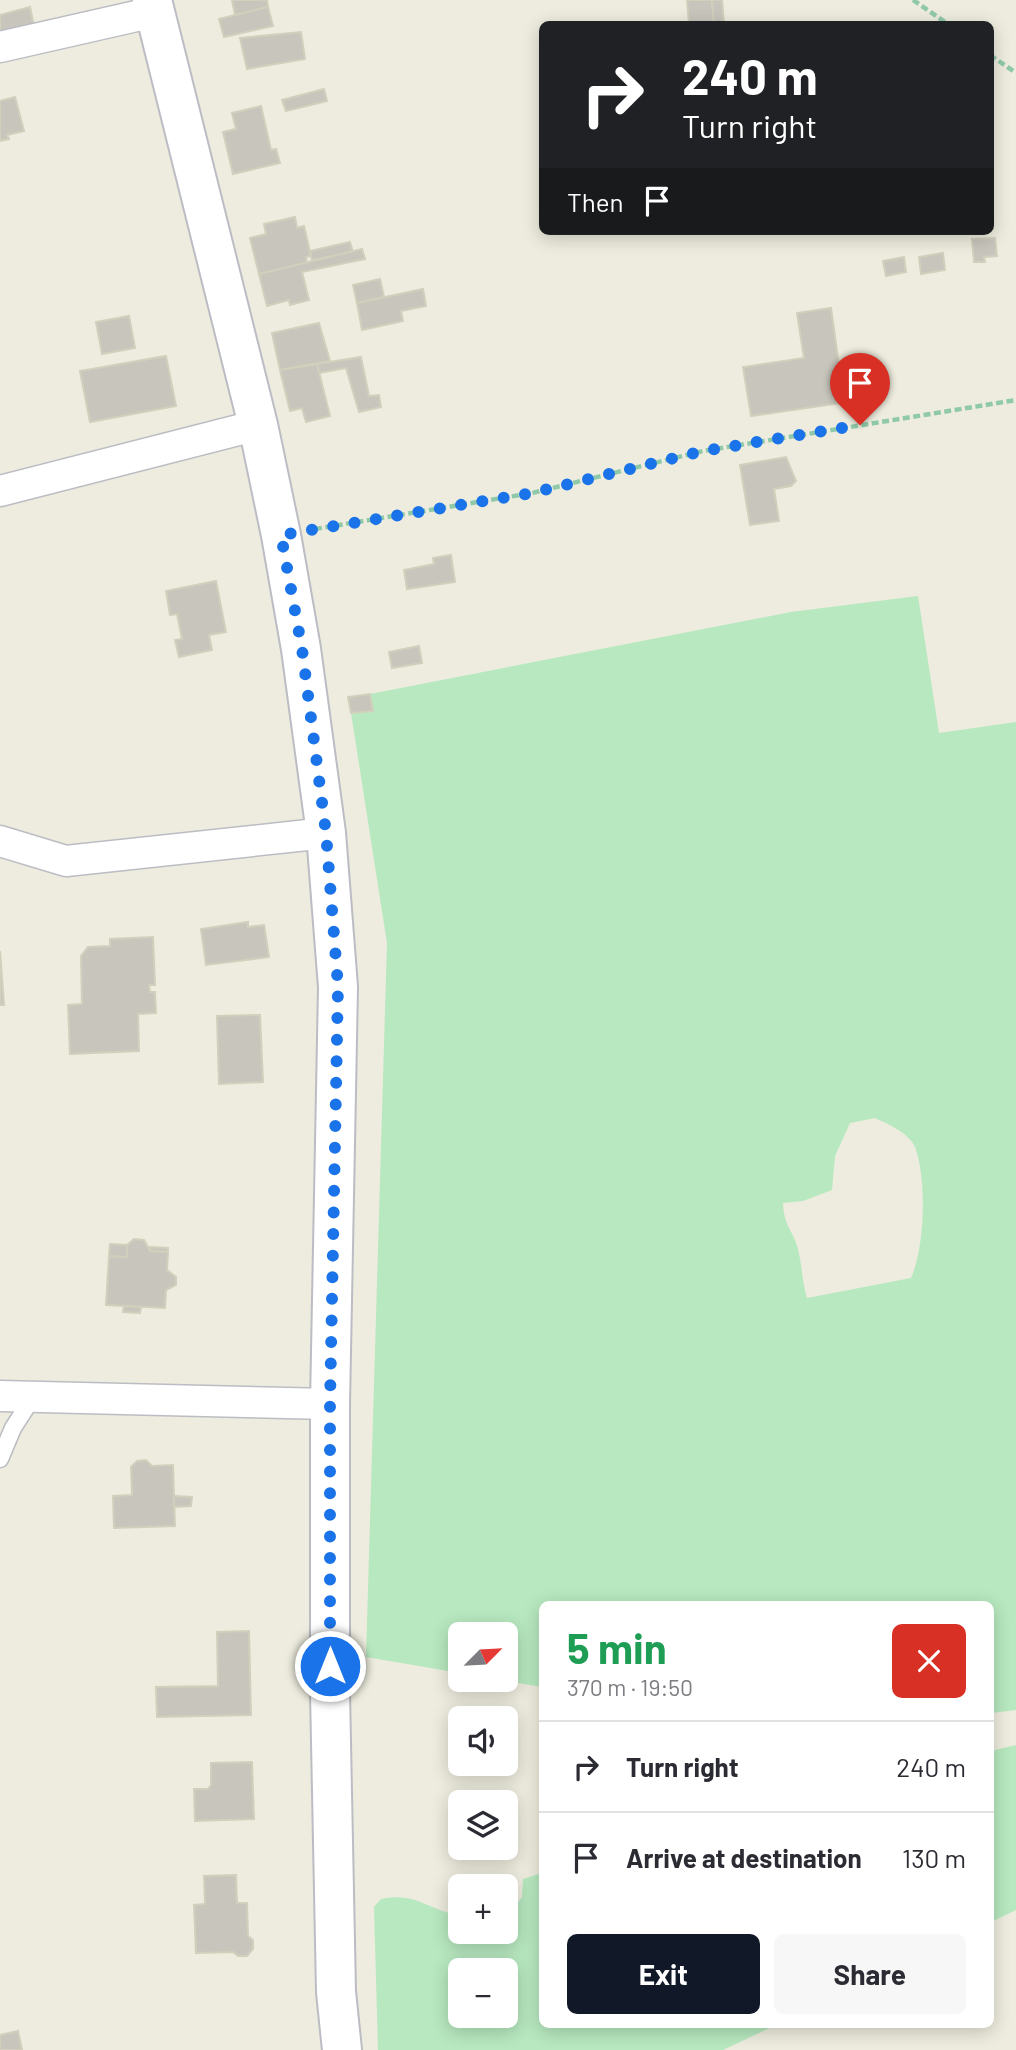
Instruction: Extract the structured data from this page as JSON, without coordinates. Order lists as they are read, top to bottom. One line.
{"north":"top right","page":{"turn":["240 m","Turn right"],"then":"Then","heading":["5 min","370 m · 19:50"],"map_buttons":["+","−"],"list":[{"name":"Turn right","value":"240 m"},{"name":"Arrive at destination","value":"130 m"}],"buttons":["Exit","Share"]}}
